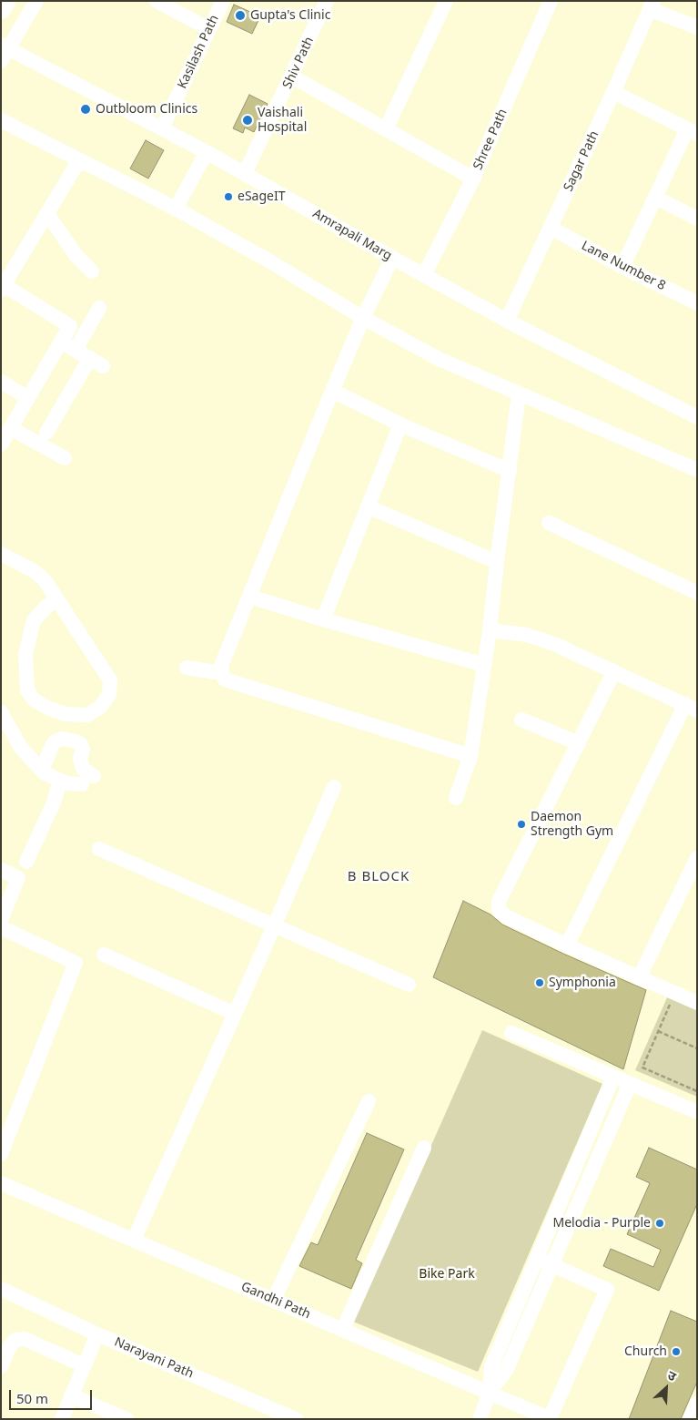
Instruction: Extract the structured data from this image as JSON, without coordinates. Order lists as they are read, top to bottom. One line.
{"streets":{"street":["Kasilash Path","Shiv Path","Shree Path","Sagar Path","Amrapali Marg","Lane Number 8","Gandhi Path","Narayani Path"]},"crossings":[["Kasilash Path","Amrapali Marg"],["Shiv Path","Amrapali Marg"],["Shree Path","Amrapali Marg"],["Sagar Path","Amrapali Marg"],["Sagar Path","Lane Number 8"]],"districts":["B BLOCK"],"parks":["Bike Park"],"places":["Gupta's Clinic","Outbloom Clinics","Vaishali Hospital","eSageIT","Daemon Strength Gym","Symphonia","Melodia - Purple","Church"],"scale_bar":"50 m","north":"top right"}
